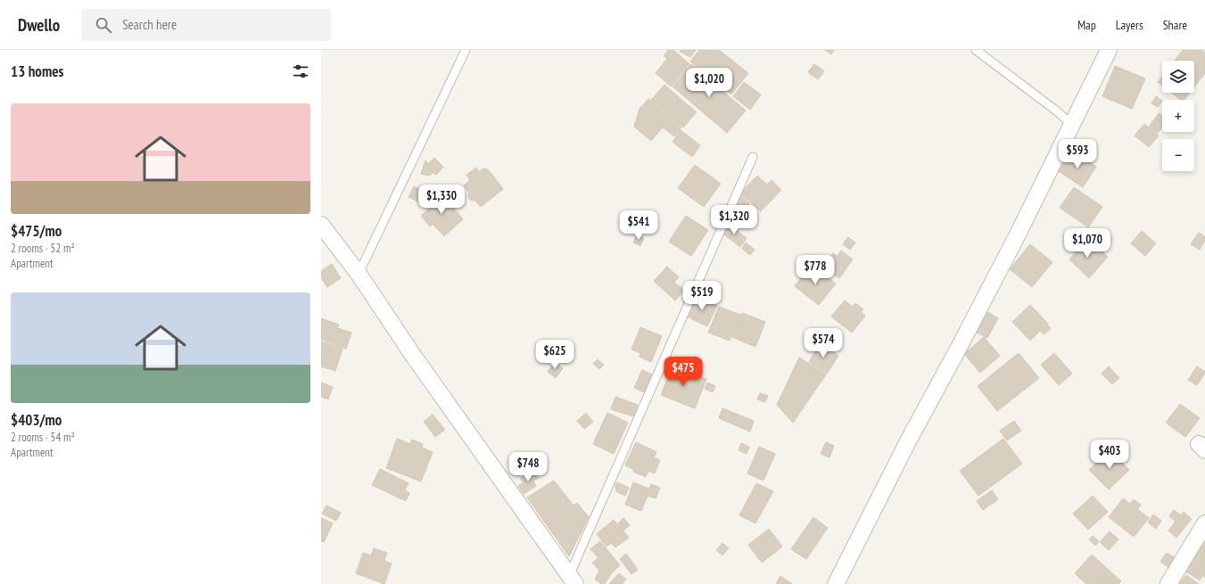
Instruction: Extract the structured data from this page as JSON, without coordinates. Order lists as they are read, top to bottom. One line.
{"page":{"header":"Dwello","search":"Search here","nav":["Map","Layers","Share"],"heading":"13 homes","map_buttons":["+","−"],"price":["$1,020","$593","$1,330","$1,320","$541","$1,070","$778","$519","$574","$625","$475","$403","$748"],"list":[{"name":"$475/mo","note":"2 rooms · 52 m² · Apartment"},{"name":"$403/mo","note":"2 rooms · 54 m² · Apartment"}]}}
